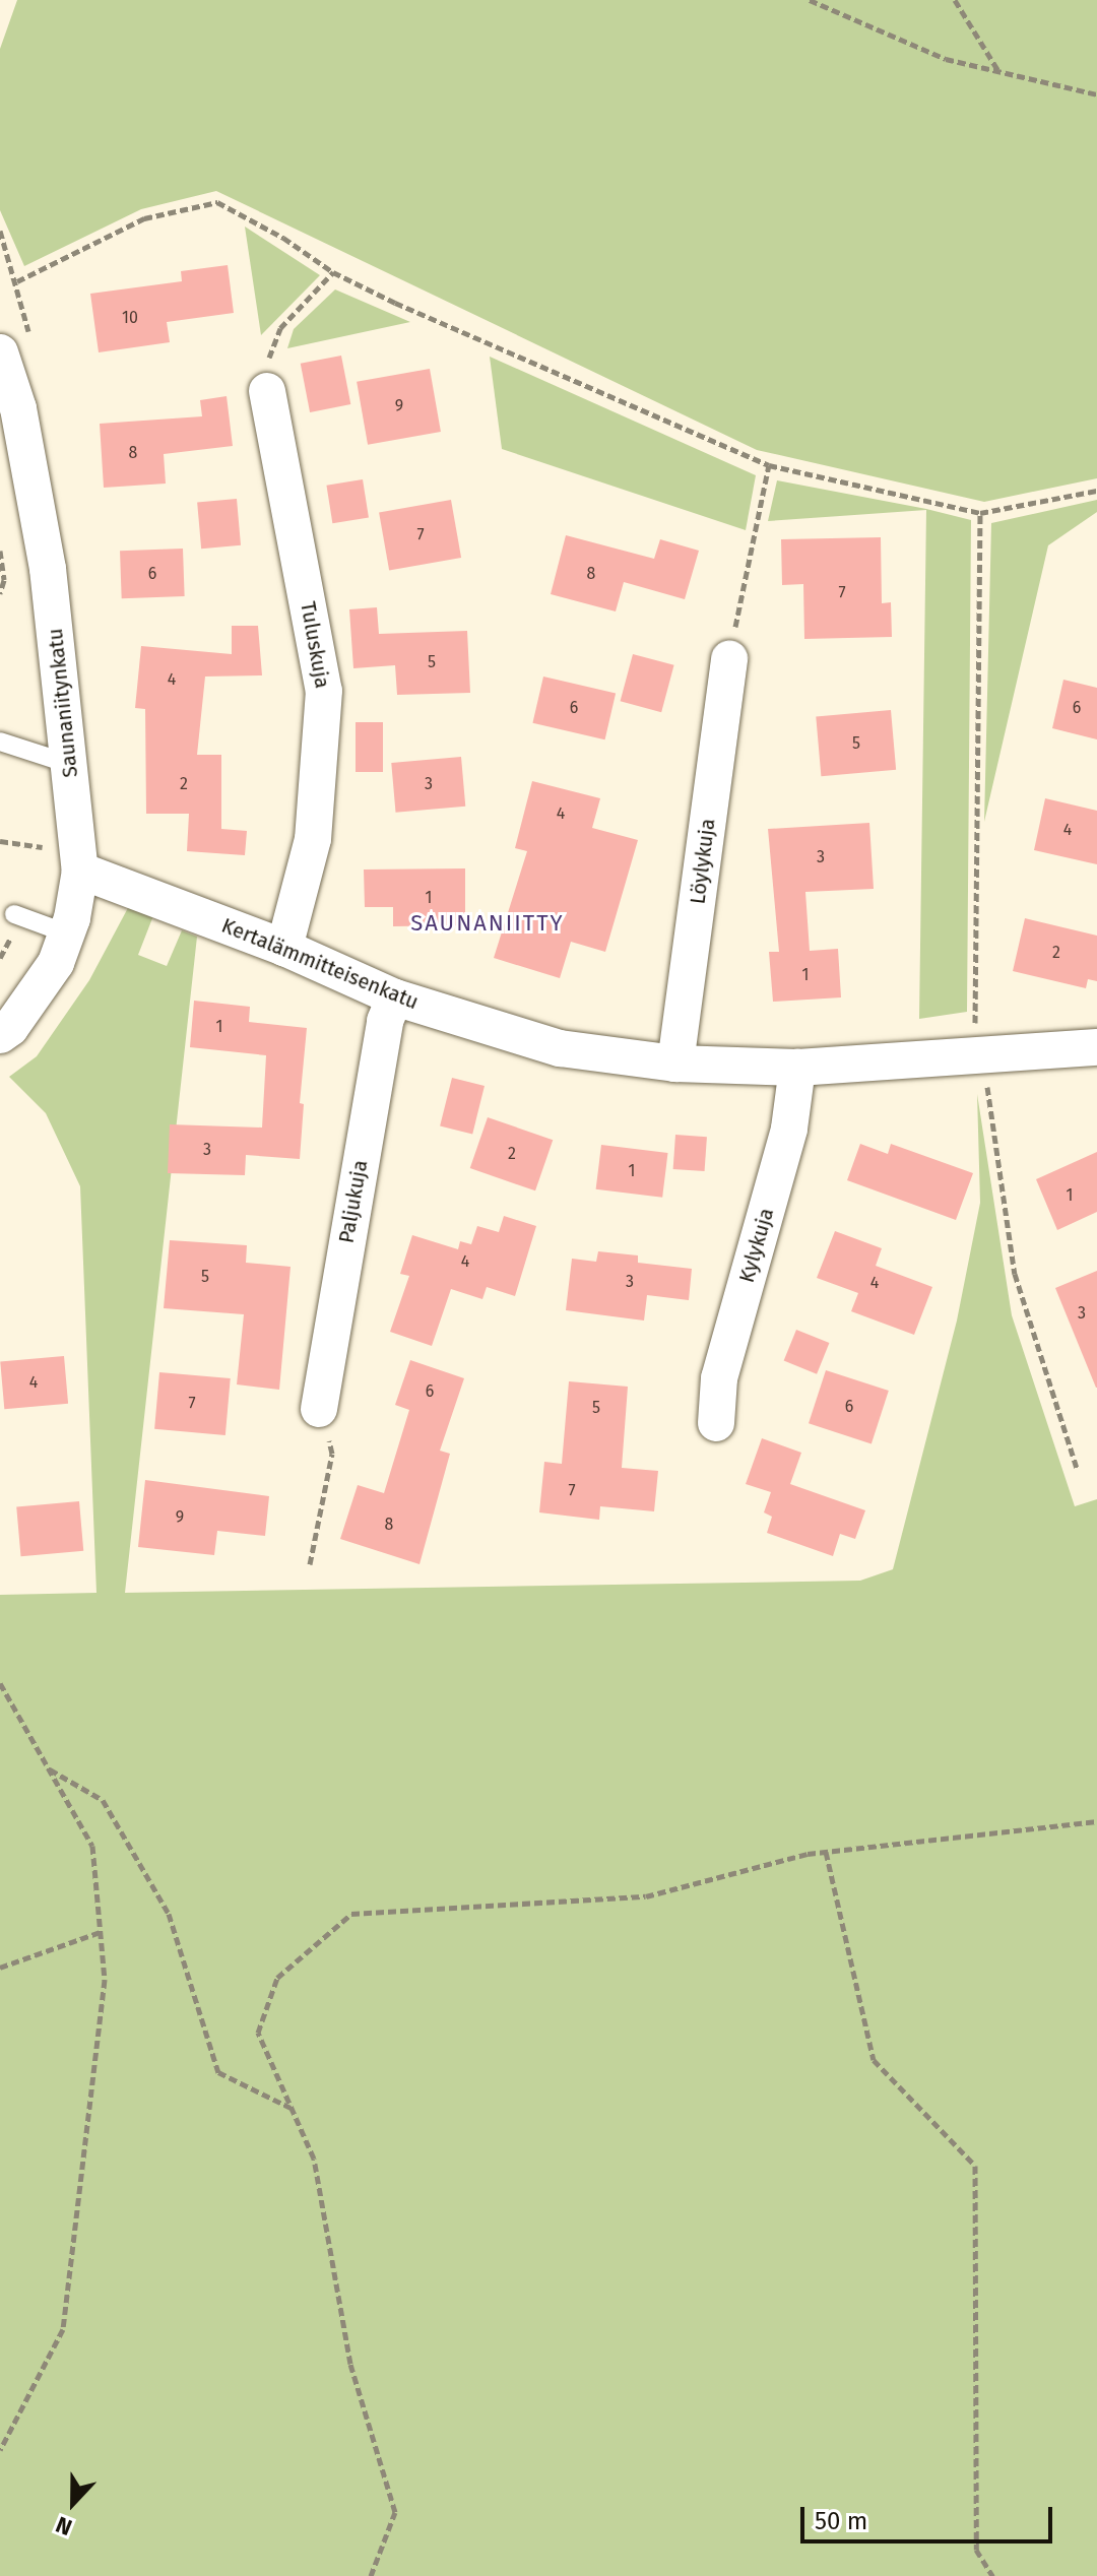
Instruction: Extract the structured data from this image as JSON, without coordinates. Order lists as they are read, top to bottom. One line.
{"streets":{"street":["Tuluskuja","Saunaniitynkatu","Löylykuja","Kertalämmitteisenkatu","Paljukuja","Kylykuja"]},"crossings":[["Tuluskuja","Kertalämmitteisenkatu"],["Saunaniitynkatu","Kertalämmitteisenkatu"],["Löylykuja","Kertalämmitteisenkatu"],["Kertalämmitteisenkatu","Paljukuja"],["Kertalämmitteisenkatu","Kylykuja"]],"districts":["SAUNANIITTY"],"house_numbers":["10","9","8","7","6","8","7","5","4","6","6","5","2","3","4","4","3","1","2","1","1","3","2","1","1","4","5","3","4","3","4","6","7","6","5","7","9","8"],"scale_bar":"50 m","north":"bottom"}
